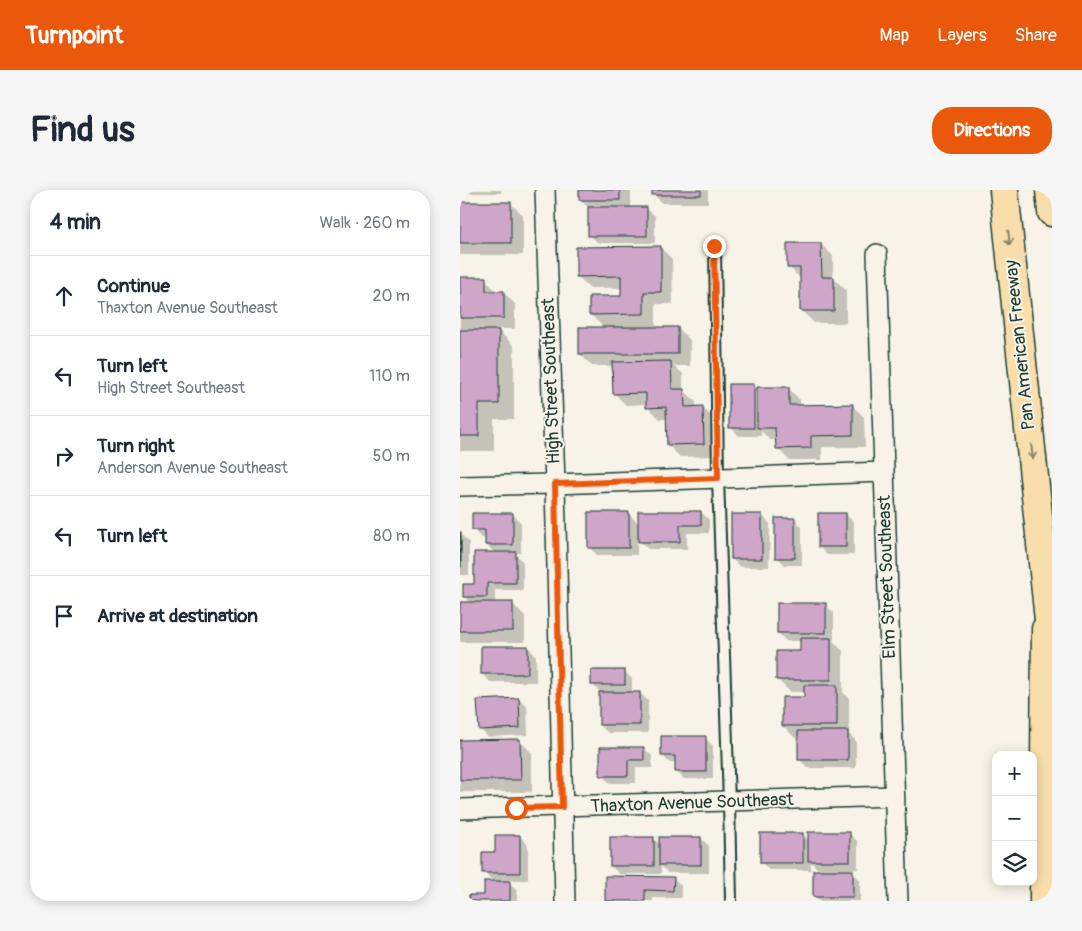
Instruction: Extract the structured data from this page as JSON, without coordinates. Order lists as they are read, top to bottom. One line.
{"streets":{"highway":["Pan American Freeway"],"street":["High Street Southeast","Elm Street Southeast","Thaxton Avenue Southeast"]},"crossings":[["High Street Southeast","Thaxton Avenue Southeast"],["Elm Street Southeast","Thaxton Avenue Southeast"]],"one_way":["Pan American Freeway"],"page":{"header":"Turnpoint","nav":["Map","Layers","Share"],"buttons":"Directions","title":"Find us","heading":["4 min","Walk · 260 m"],"list":[["Continue","Thaxton Avenue Southeast","20 m"],["Turn left","High Street Southeast","110 m"],["Turn right","Anderson Avenue Southeast","50 m"],["Turn left","80 m"],"Arrive at destination"],"map_buttons":["+","−"]}}
